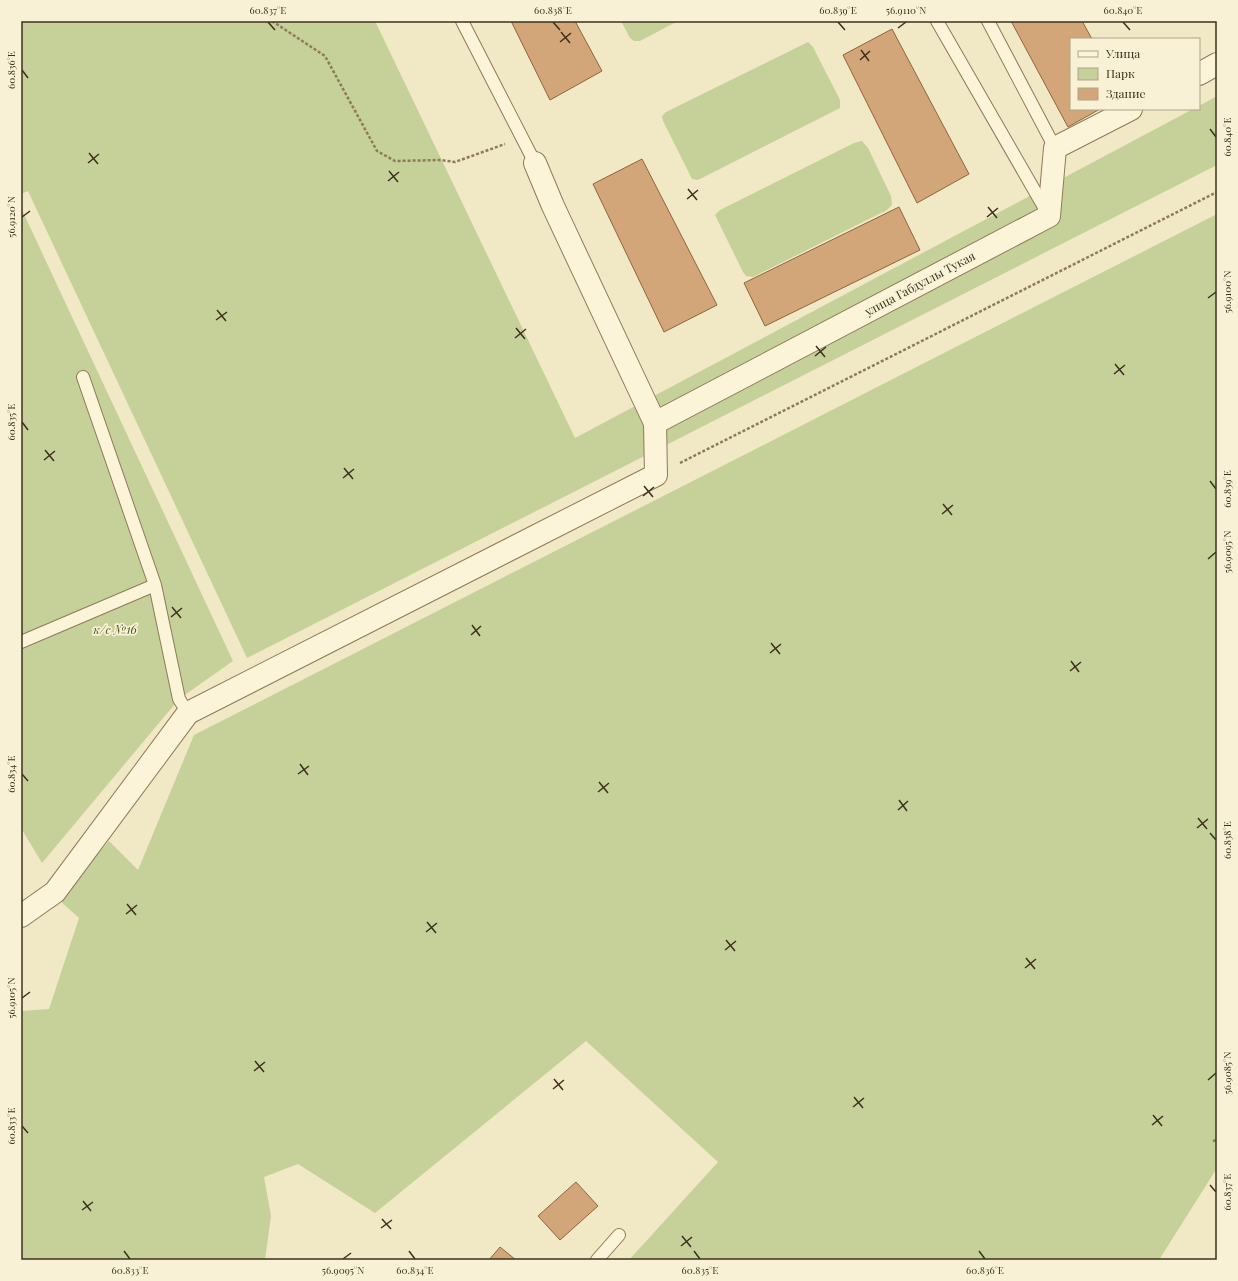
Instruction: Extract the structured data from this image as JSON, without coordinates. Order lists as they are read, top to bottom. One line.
{"streets":{"street":["улица Габдуллы Тукая"]},"parks":["к/с №16"],"legend":["Улица","Парк","Здание"],"coordinates":["60.837°E","60.838°E","60.839°E","56.9110°N","60.840°E","60.836°E","56.9120°N","56.9100°N","60.835°E","56.9095°N","60.834°E","56.9105°N","56.9085°N","60.833°E"]}
